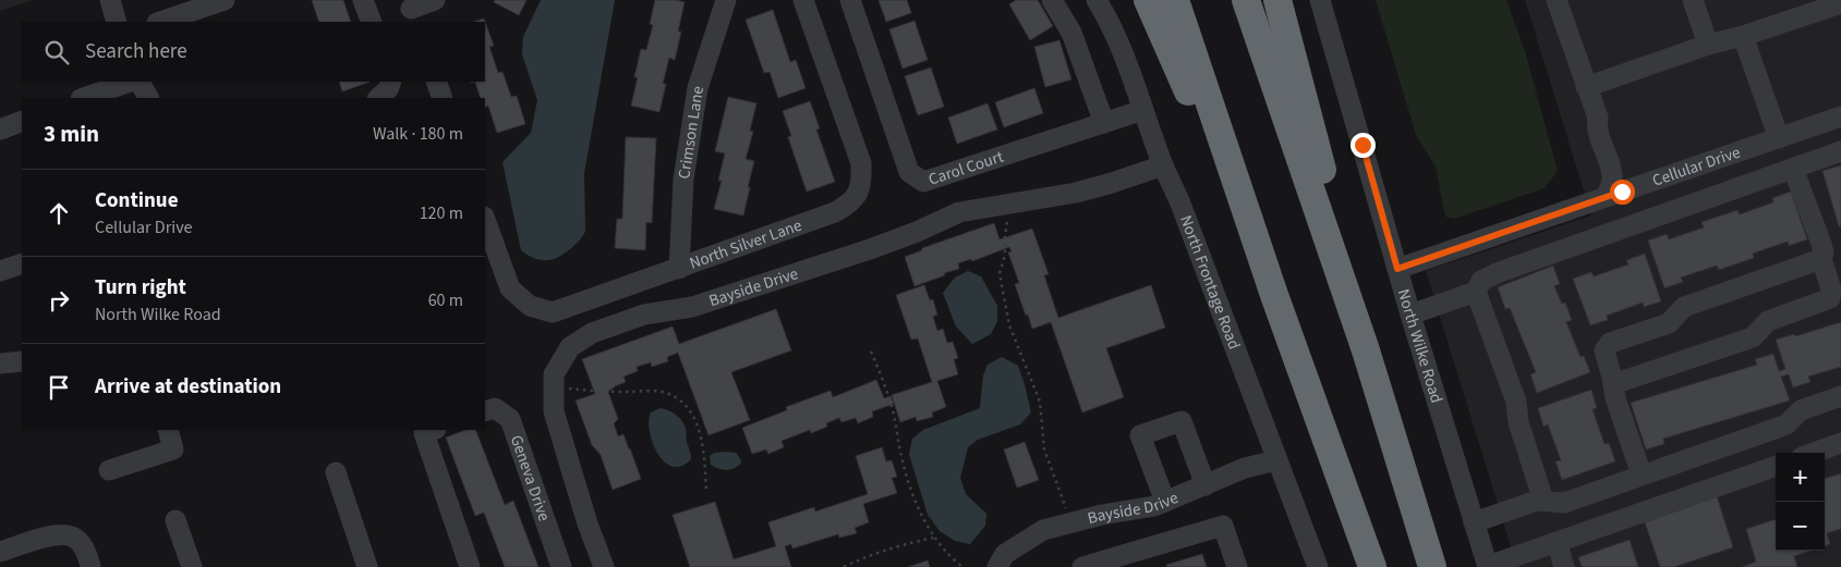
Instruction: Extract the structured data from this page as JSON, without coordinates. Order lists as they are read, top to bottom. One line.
{"streets":{"street":["Crimson Lane","Cellular Drive","Carol Court","North Silver Lane","North Frontage Road","Bayside Drive","North Wilke Road","Geneva Drive"]},"crossings":[["Crimson Lane","North Silver Lane"],["Cellular Drive","North Wilke Road"],["Carol Court","North Frontage Road"],["North Frontage Road","Bayside Drive"]],"page":{"search":"Search here","heading":["3 min","Walk · 180 m"],"list":[["Continue","Cellular Drive","120 m"],["Turn right","North Wilke Road","60 m"],"Arrive at destination"],"map_buttons":["+","−"]}}
